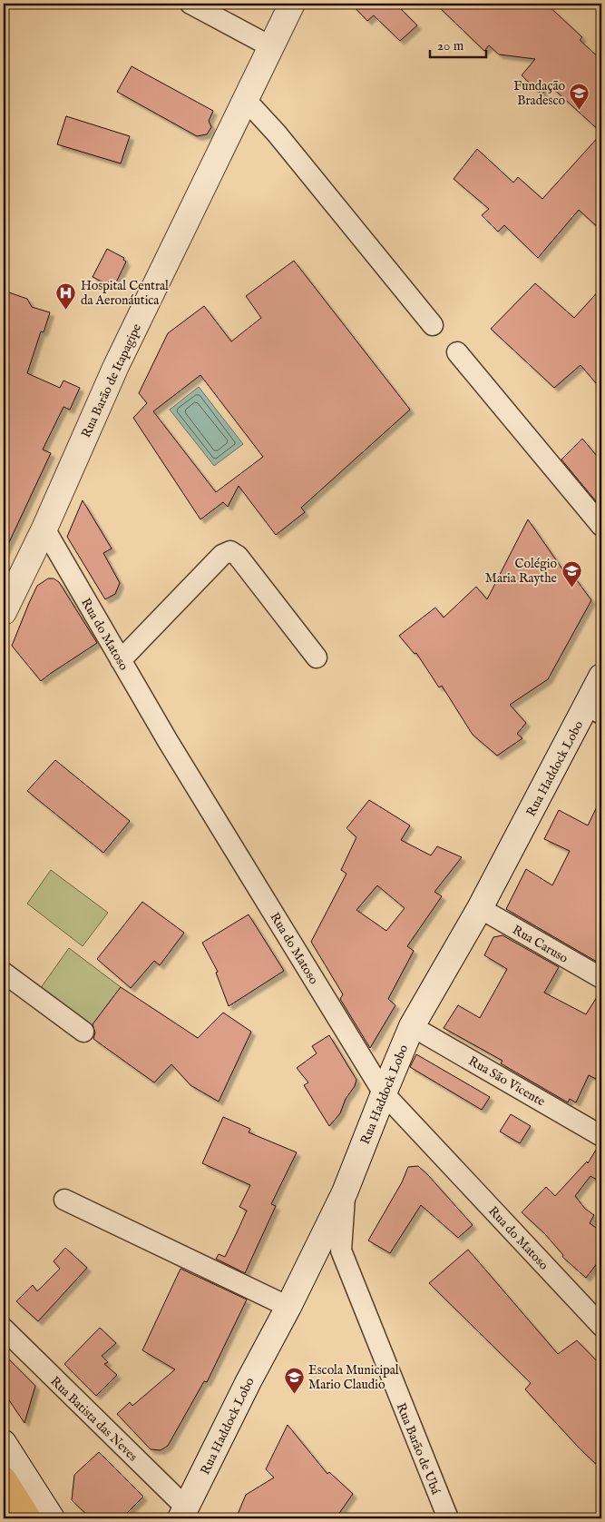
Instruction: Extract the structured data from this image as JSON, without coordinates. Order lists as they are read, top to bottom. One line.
{"streets":{"main road":["Rua Barão de Itapagipe","Rua Haddock Lobo"],"street":["Rua do Matoso","Rua Caruso","Rua São Vicente","Rua Batista das Neves","Rua Barão de Ubá"]},"crossings":[["Rua Barão de Itapagipe","Rua do Matoso"],["Rua do Matoso","Rua Haddock Lobo"],["Rua Haddock Lobo","Rua Caruso"],["Rua Haddock Lobo","Rua São Vicente"],["Rua Haddock Lobo","Rua Batista das Neves"],["Rua Haddock Lobo","Rua Barão de Ubá"]],"places":{"school or university":["Fundação Bradesco","Colégio Maria Raythe","Escola Municipal Mario Claudio"],"hospital":["Hospital Central da Aeronáutica"]},"scale_bar":"20 m"}
